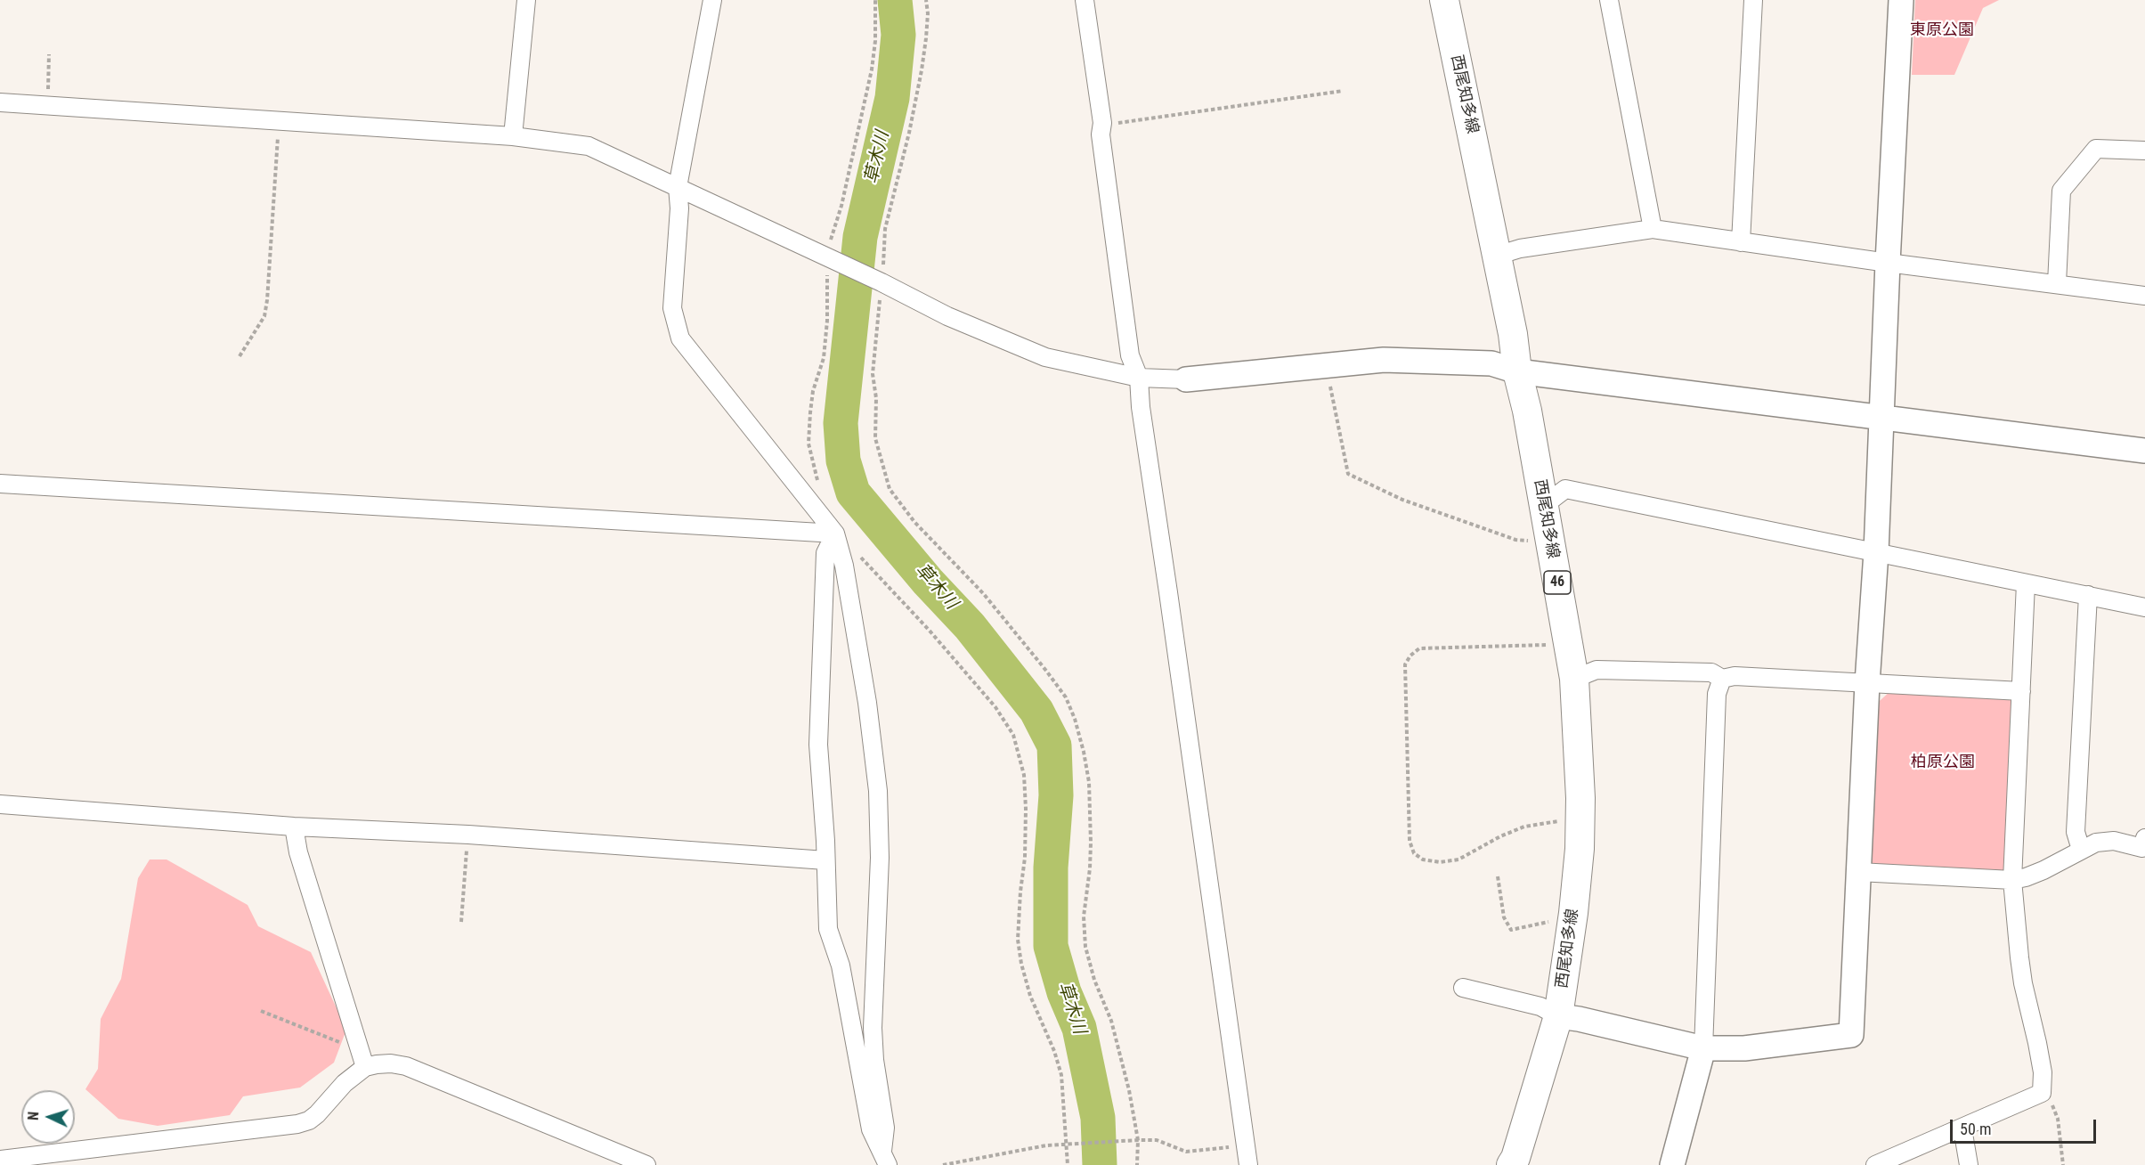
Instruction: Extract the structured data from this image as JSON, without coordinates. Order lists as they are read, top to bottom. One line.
{"streets":{"main road":["西尾知多線","46"]},"water":["草木川"],"parks":["東原公園","柏原公園"],"scale_bar":"50 m","north":"left"}
